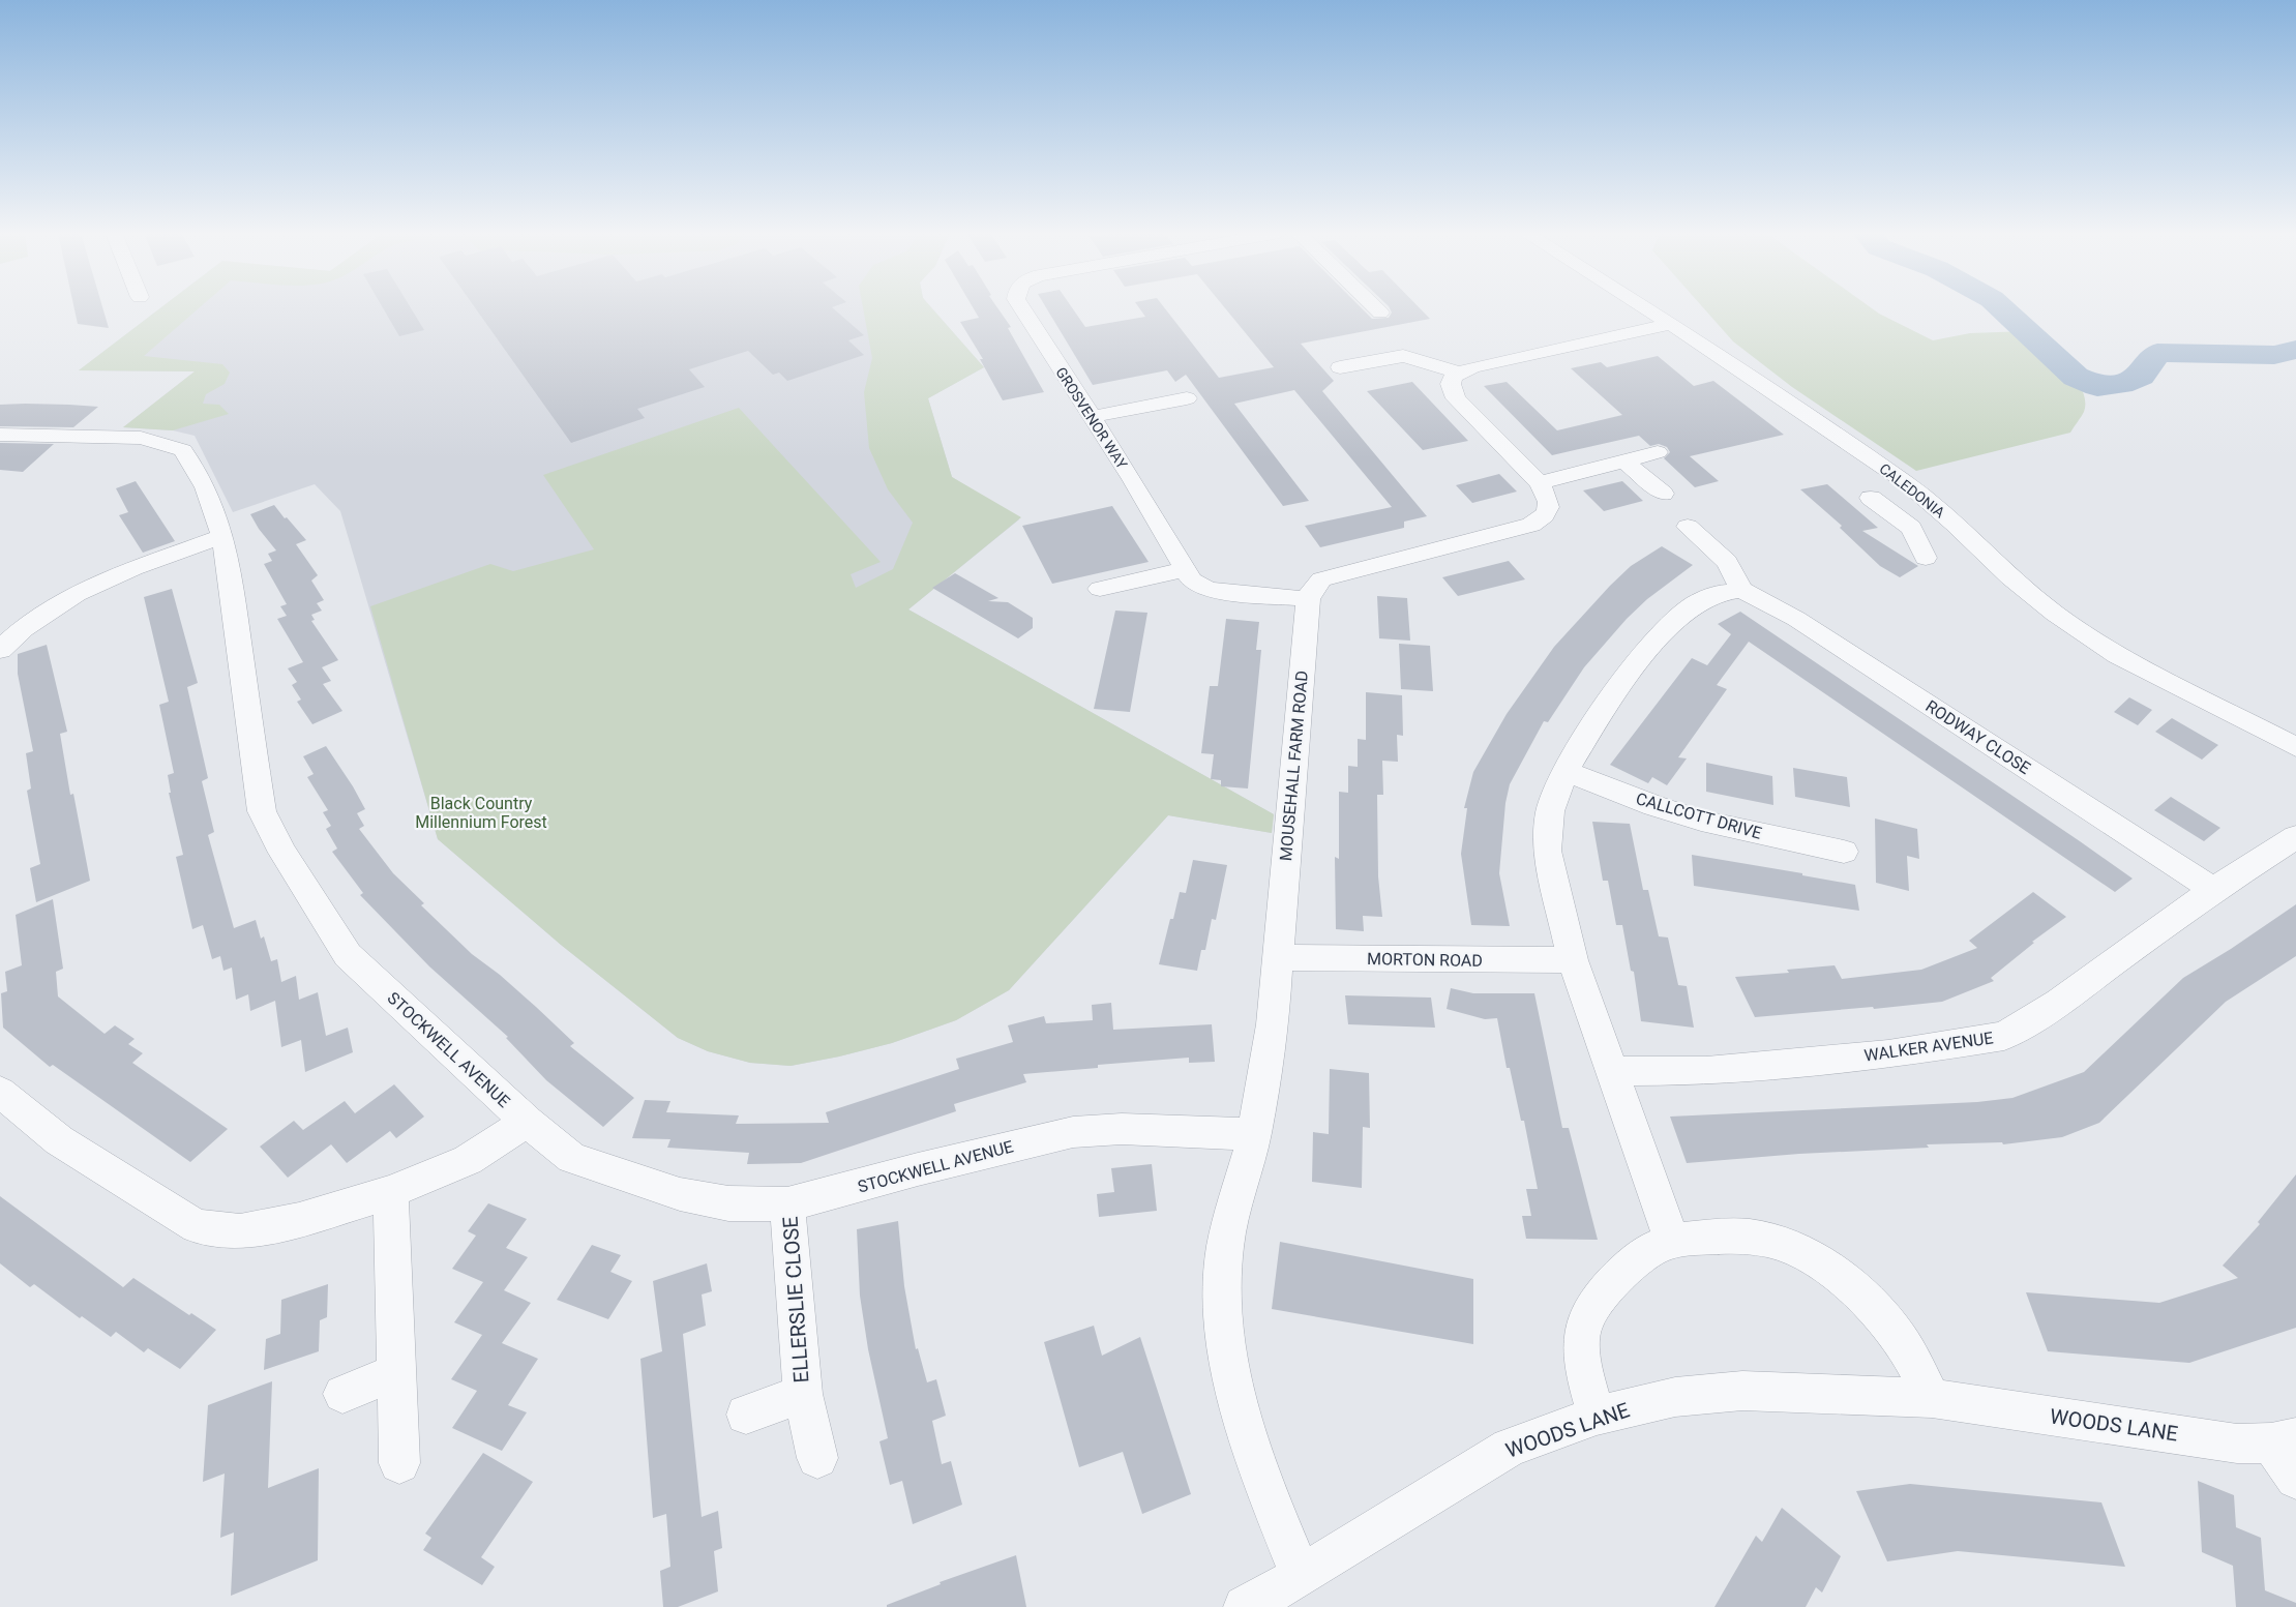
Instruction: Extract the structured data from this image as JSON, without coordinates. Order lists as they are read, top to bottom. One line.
{"streets":{"street":["GROSVENOR WAY","CALEDONIA","RODWAY CLOSE","MOUSEHALL FARM ROAD","CALLCOTT DRIVE","MORTON ROAD","WALKER AVENUE","STOCKWELL AVENUE","ELLERSLIE CLOSE","WOODS LANE"]},"crossings":[["GROSVENOR WAY","MOUSEHALL FARM ROAD"],["RODWAY CLOSE","WALKER AVENUE"],["MOUSEHALL FARM ROAD","MORTON ROAD"],["MOUSEHALL FARM ROAD","STOCKWELL AVENUE"],["MOUSEHALL FARM ROAD","WOODS LANE"],["STOCKWELL AVENUE","ELLERSLIE CLOSE"]],"parks":["Black Country Millennium Forest"]}
